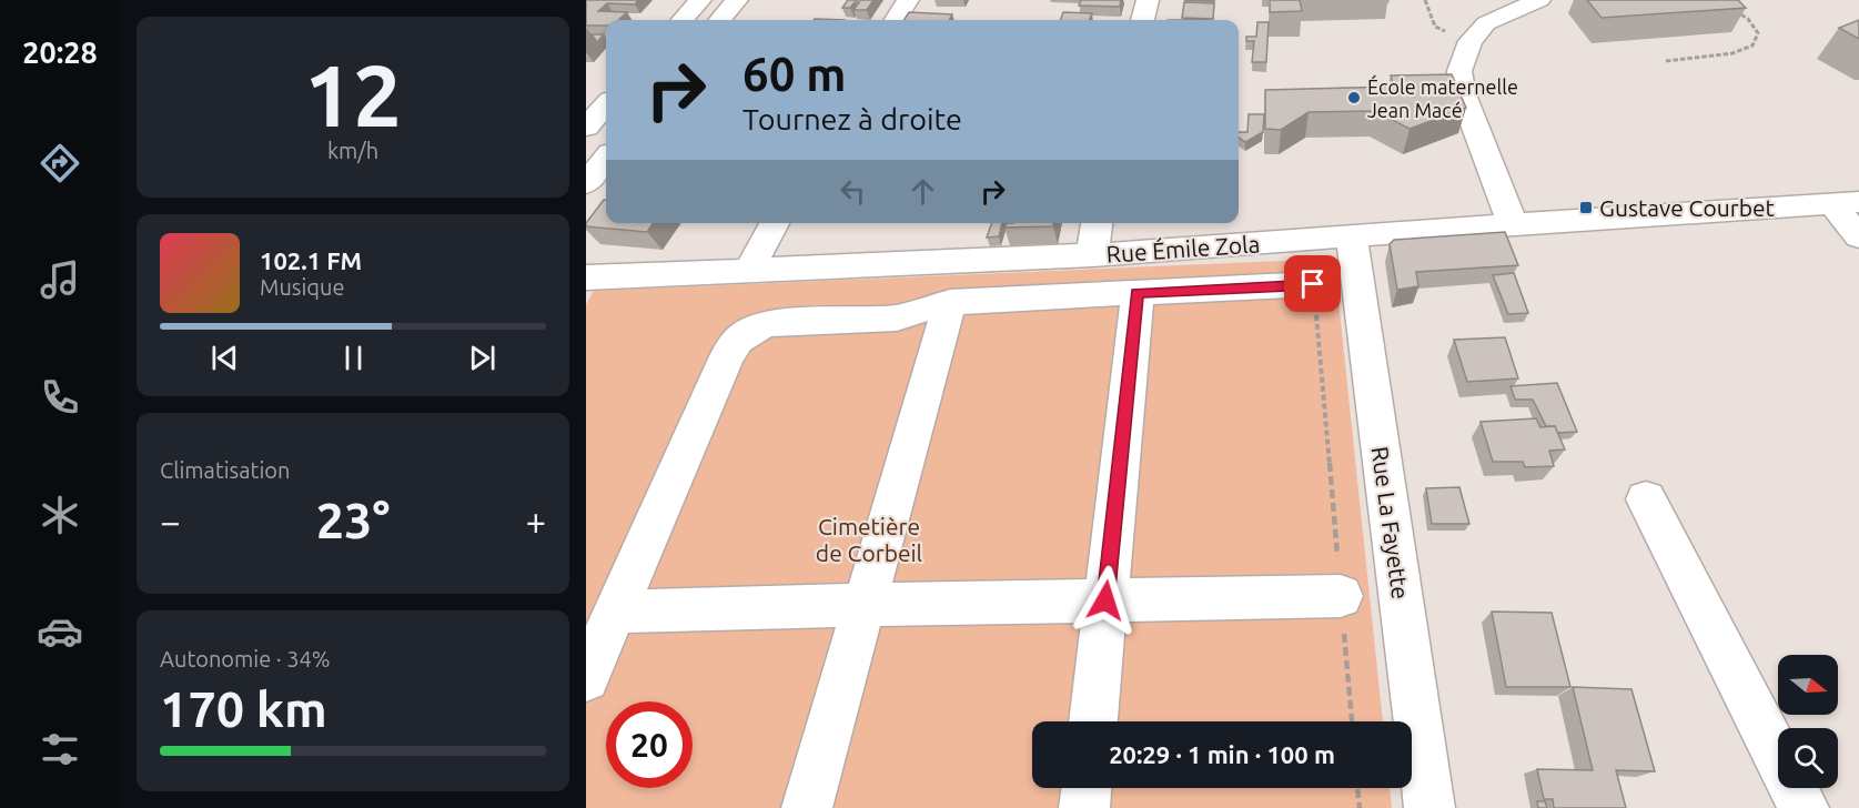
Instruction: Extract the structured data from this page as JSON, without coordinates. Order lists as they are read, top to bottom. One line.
{"streets":{"street":["Rue Émile Zola","Rue La Fayette"]},"crossings":[["Rue Émile Zola","Rue La Fayette"]],"parks":["Cimetière de Corbeil"],"places":{"other":["École maternelle Jean Macé"],"transit":["Gustave Courbet"]},"north":"right","page":{"tabs":"20:28","tile":[["12","km/h"],"Climatisation",["Autonomie · 34%","170 km"]],"turn":["60 m","Tournez à droite"],"song":["102.1 FM","Musique"],"heat":["−","23°","+"],"limit":"20","trip":"20:29 · 1 min · 100 m"}}
